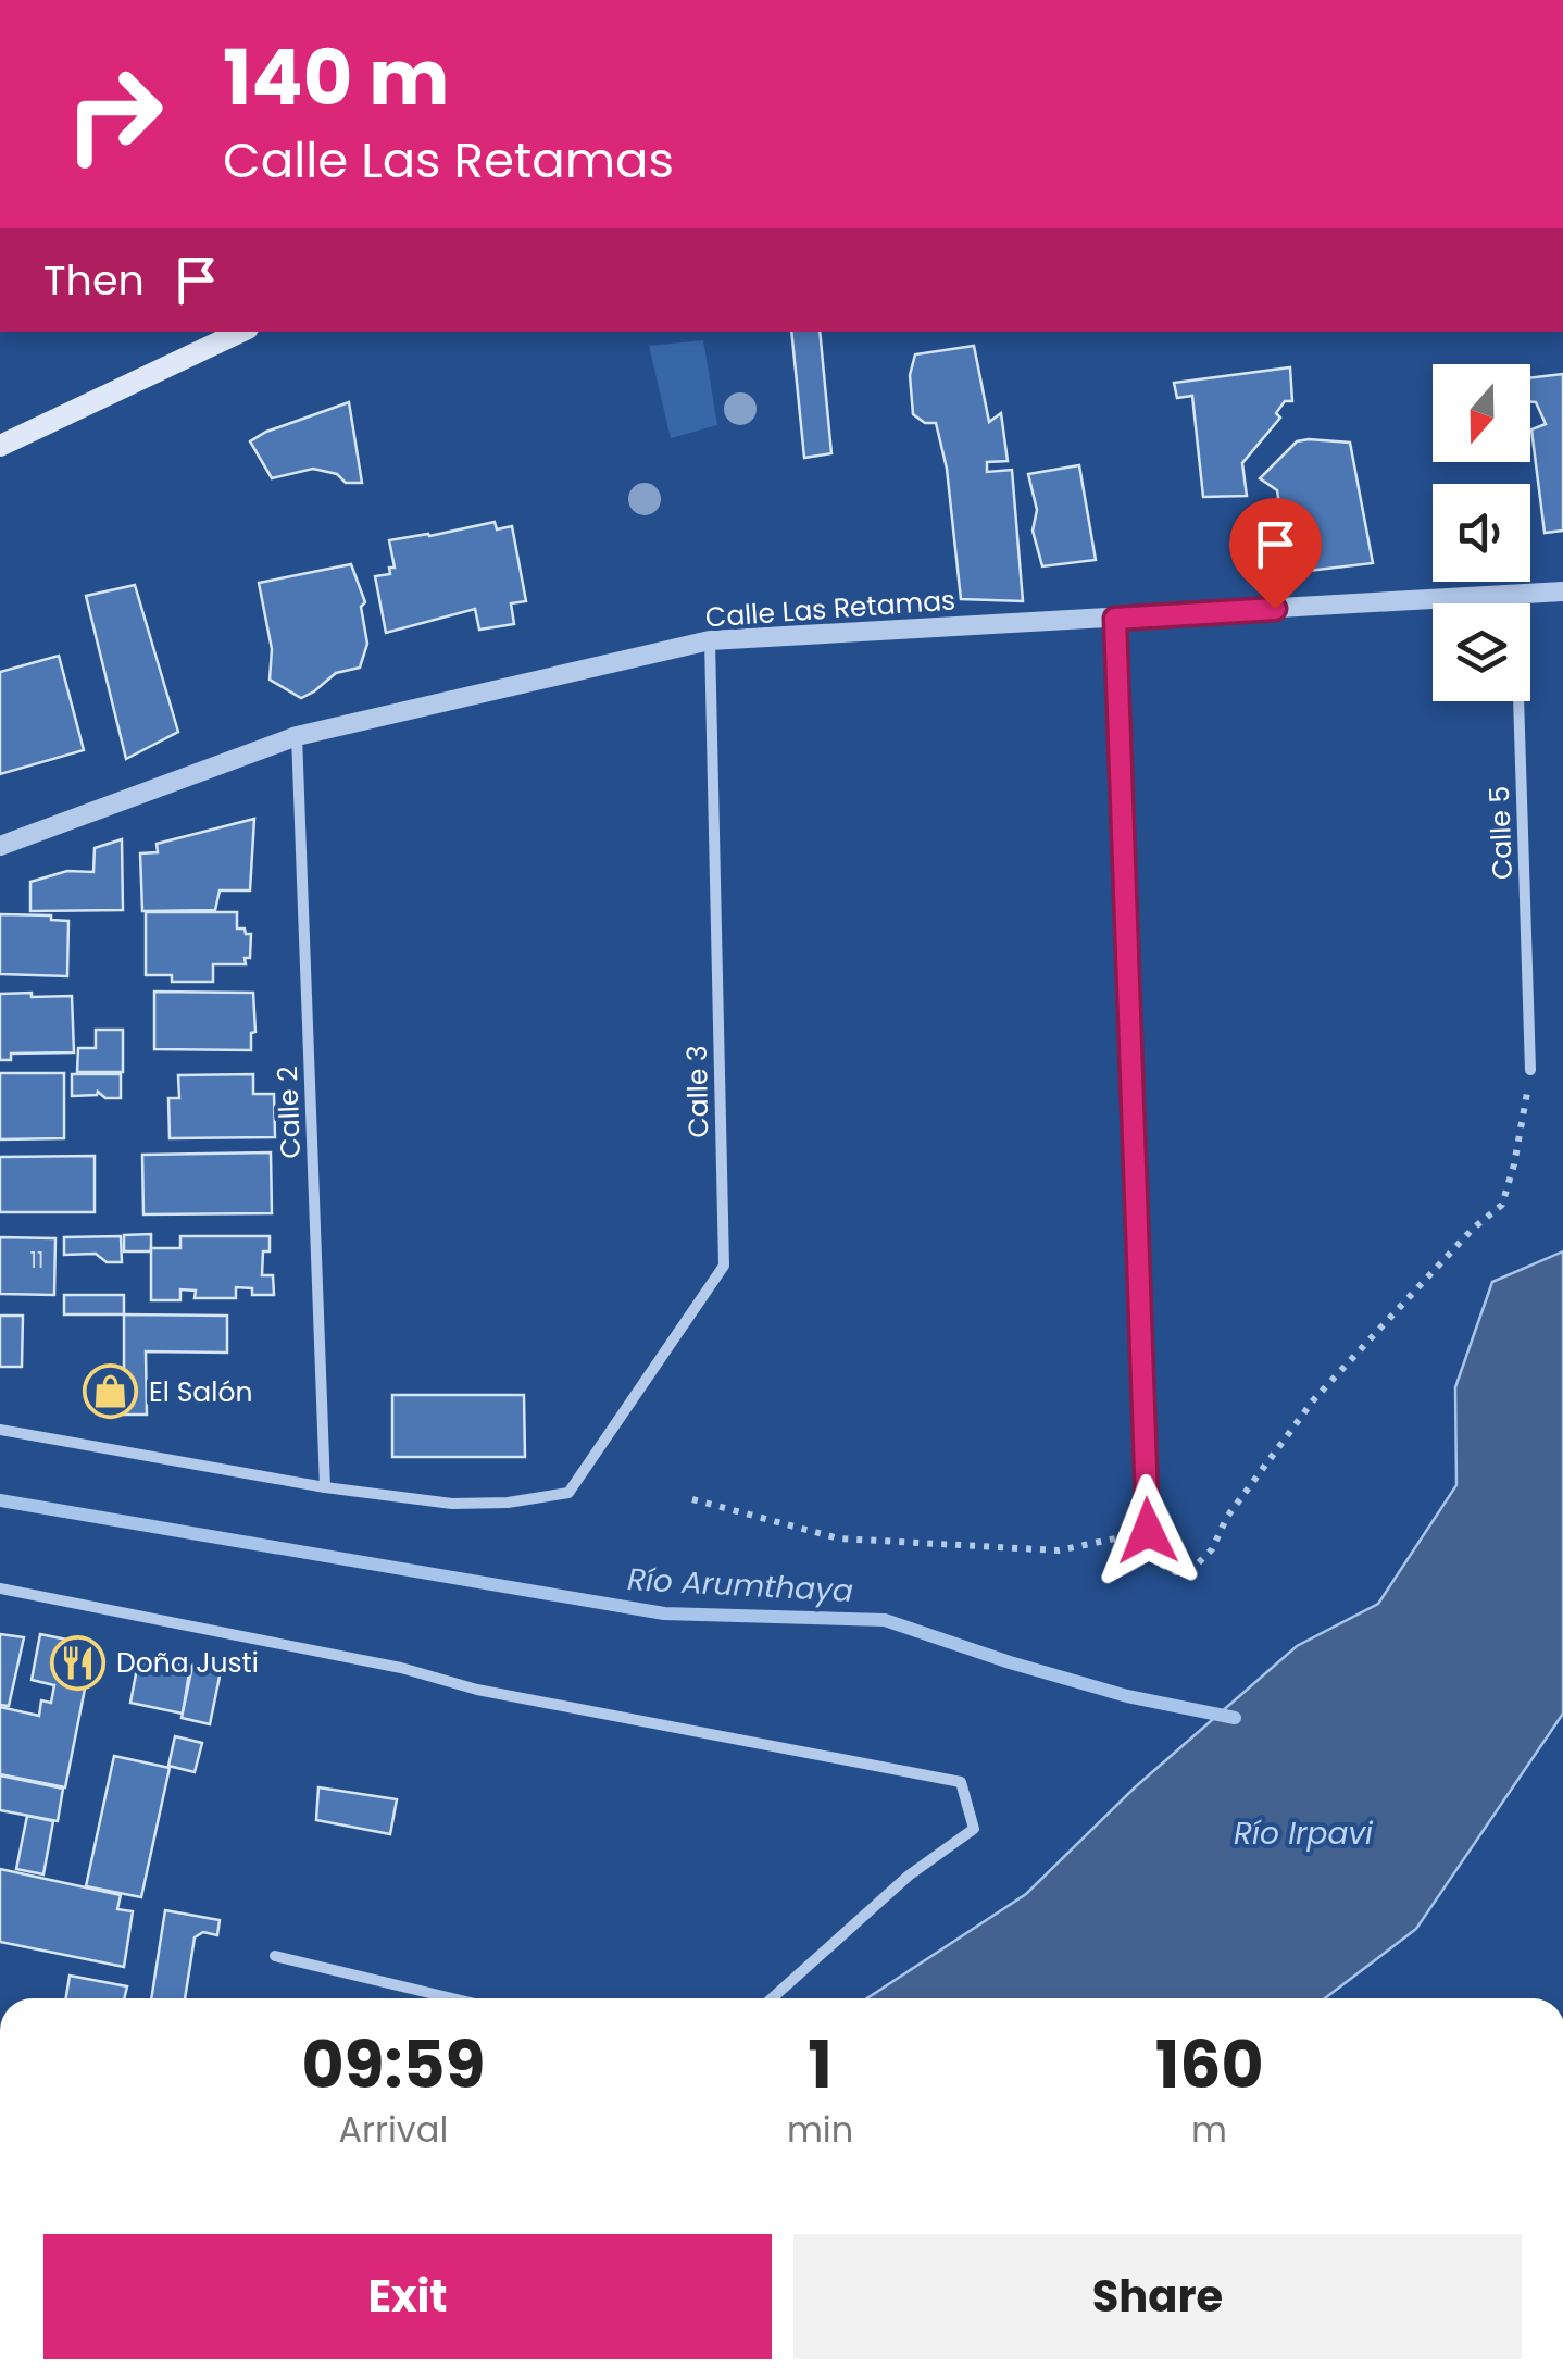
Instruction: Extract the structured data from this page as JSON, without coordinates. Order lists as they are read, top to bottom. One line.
{"streets":{"street":["Calle Las Retamas","Calle 5","Calle 3","Calle 2"]},"crossings":[["Calle Las Retamas","Calle 5"],["Calle Las Retamas","Calle 3"],["Calle Las Retamas","Calle 2"],["Calle 3","Calle 2"]],"water":["Río Arumthaya","Río Irpavi"],"places":{"shop":["El Salón"],"restaurant":["Doña Justi"]},"house_numbers":["11"],"north":"bottom","page":{"turn":["140 m","Calle Las Retamas"],"then":"Then","eta":["09:59","Arrival","1","min","160","m"],"buttons":["Exit","Share"]}}
